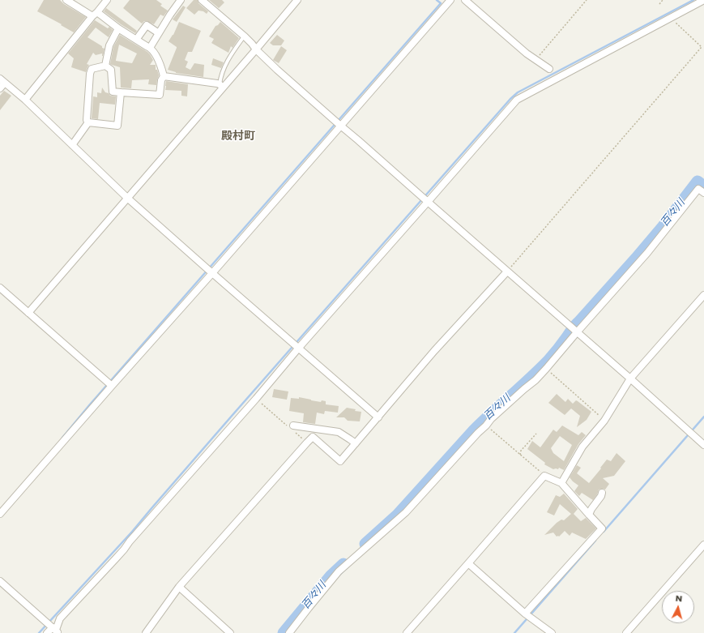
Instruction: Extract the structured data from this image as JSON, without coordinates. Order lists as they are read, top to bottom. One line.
{"districts":["殿村町"],"water":["百々川"],"north":"top"}
